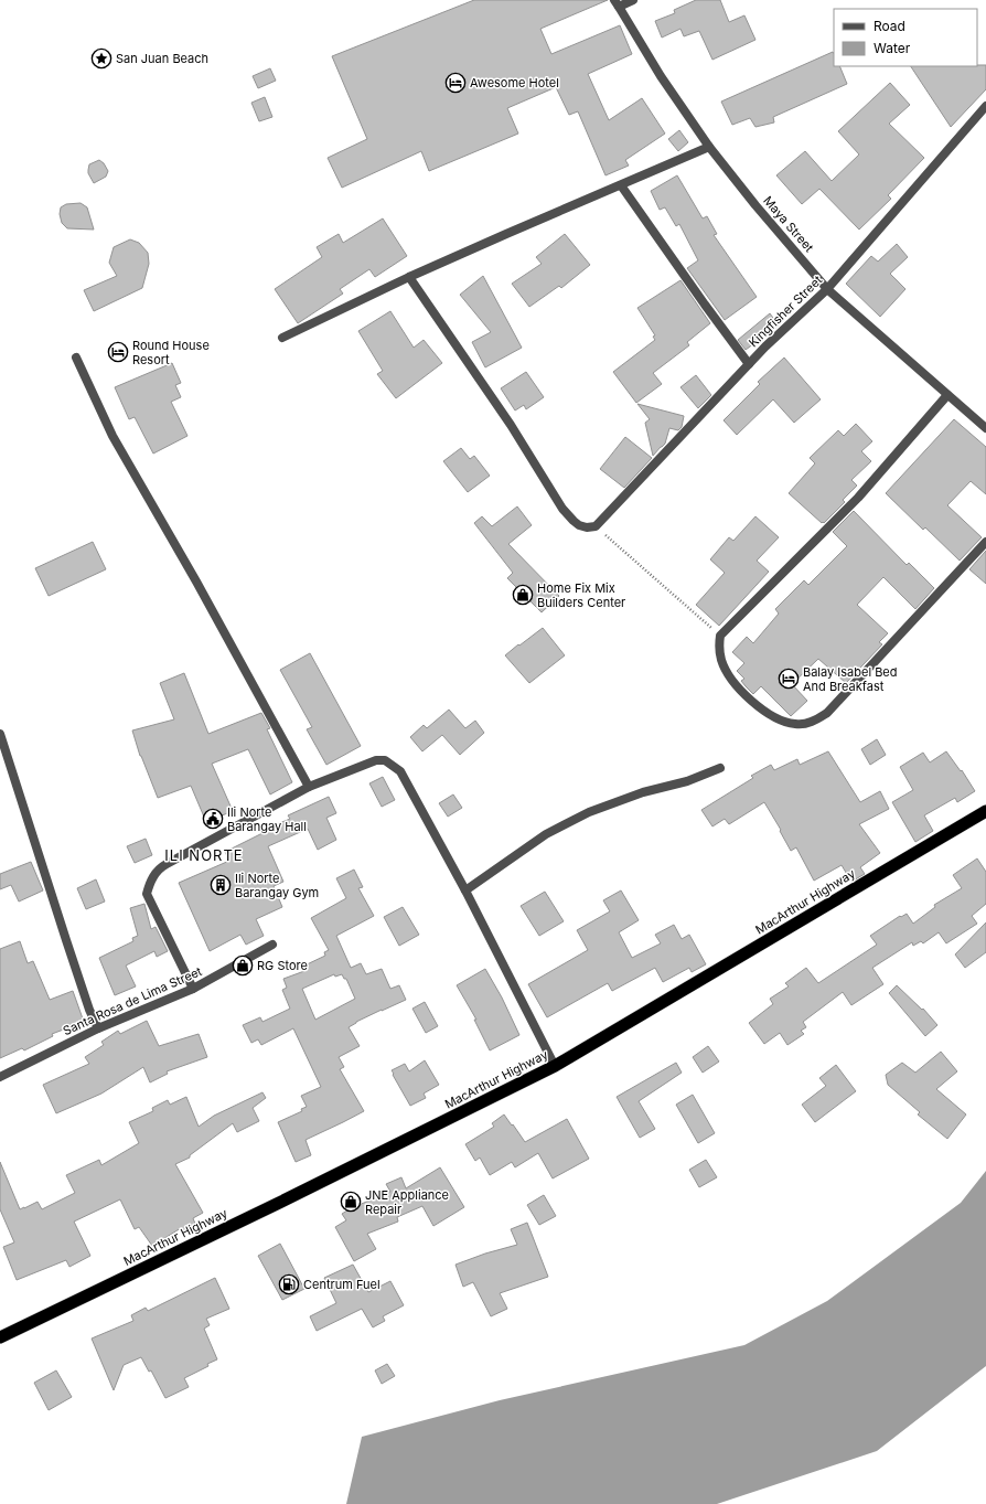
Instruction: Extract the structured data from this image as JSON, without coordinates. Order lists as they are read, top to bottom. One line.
{"streets":{"highway":["MacArthur Highway"],"street":["Maya Street","Kingfisher Street","Santa Rosa de Lima Street"]},"crossings":[["Maya Street","Kingfisher Street"]],"districts":["ILI NORTE"],"places":{"place":["San Juan Beach"],"hotel":["Awesome Hotel","Round House Resort","Balay Isabel Bed And Breakfast"],"shop":["Home Fix Mix Builders Center","RG Store","JNE Appliance Repair"],"public building":["Ili Norte Barangay Hall"],"building":["Ili Norte Barangay Gym"],"fuel station":["Centrum Fuel"]},"legend":["Road","Water"]}
